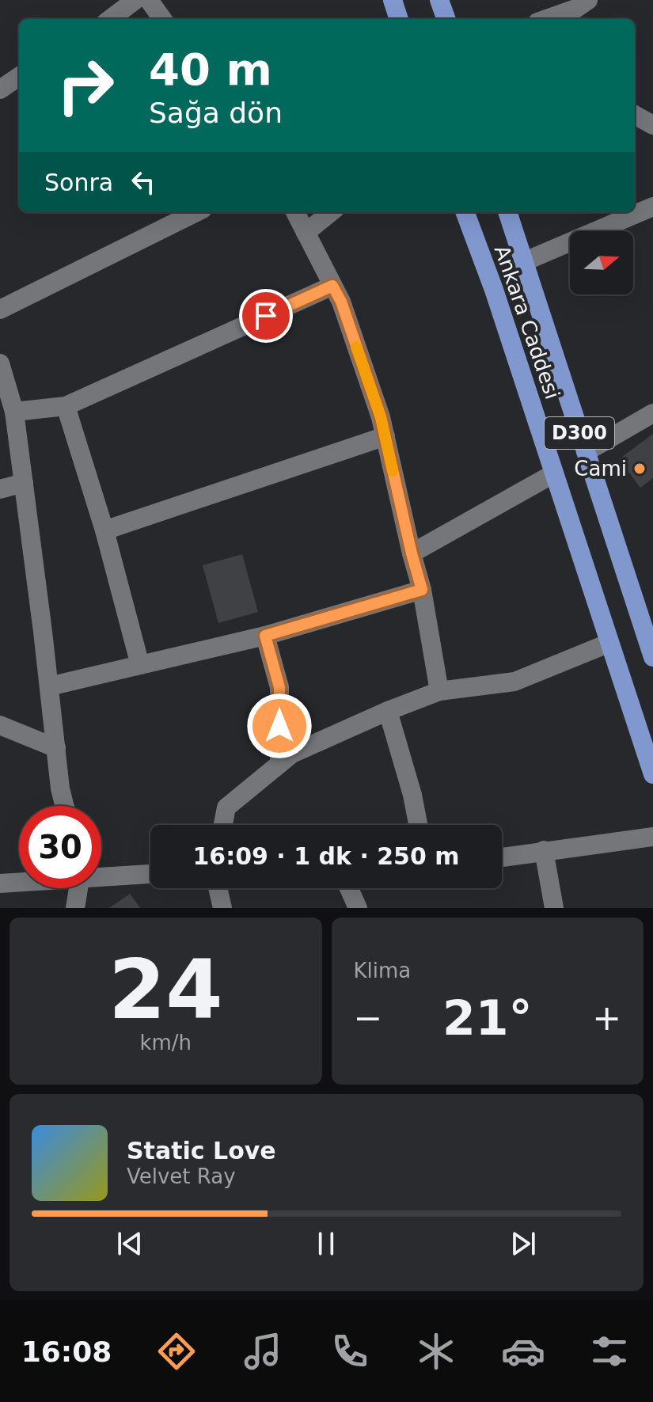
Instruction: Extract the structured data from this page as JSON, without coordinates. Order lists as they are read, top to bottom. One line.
{"streets":{"highway":["Ankara Caddesi","D300"]},"places":["Cami"],"north":"right","page":{"turn":["40 m","Sağa dön"],"then":"Sonra","limit":"30","trip":"16:09 · 1 dk · 250 m","tile":[["24","km/h"],"Klima"],"heat":["−","21°","+"],"song":["Static Love","Velvet Ray"],"tabs":"16:08"}}
